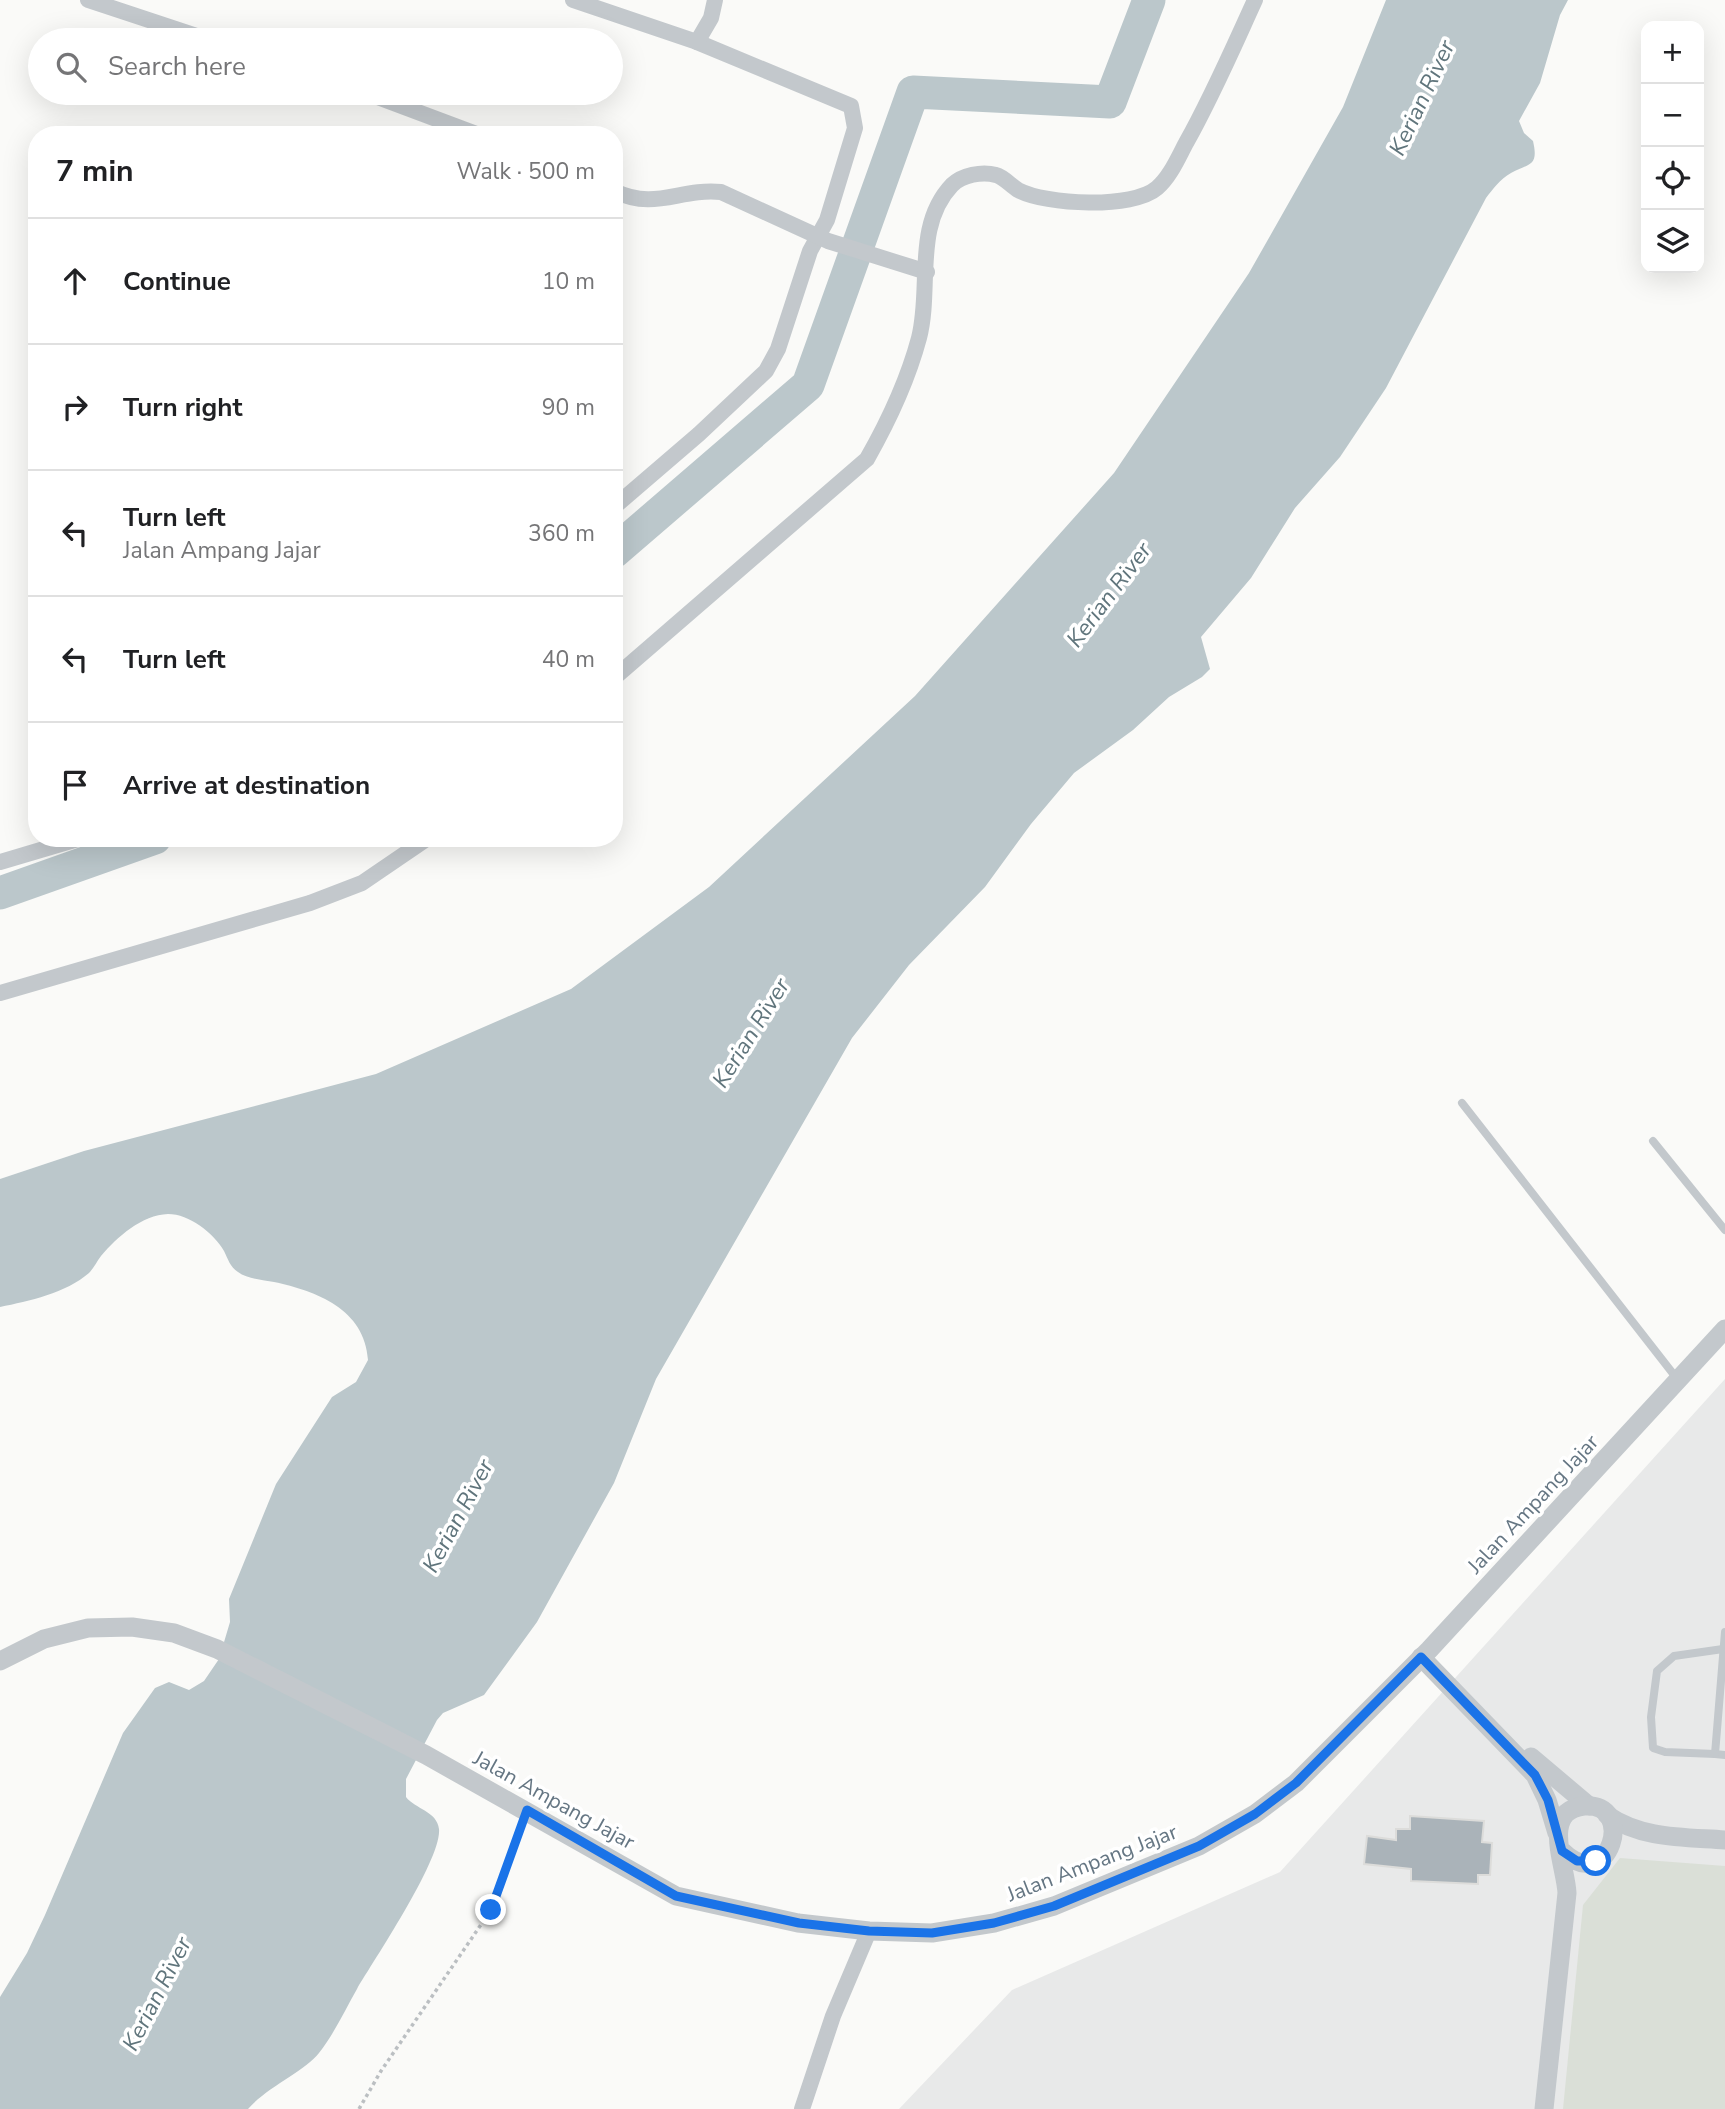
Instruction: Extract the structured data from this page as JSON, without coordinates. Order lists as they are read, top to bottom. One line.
{"streets":{"street":["Jalan Ampang Jajar"]},"water":["Kerian River"],"page":{"map_buttons":["+","−"],"search":"Search here","heading":["7 min","Walk · 500 m"],"list":[["Continue","10 m"],["Turn right","90 m"],["Turn left","Jalan Ampang Jajar","360 m"],["Turn left","40 m"],"Arrive at destination"]}}
